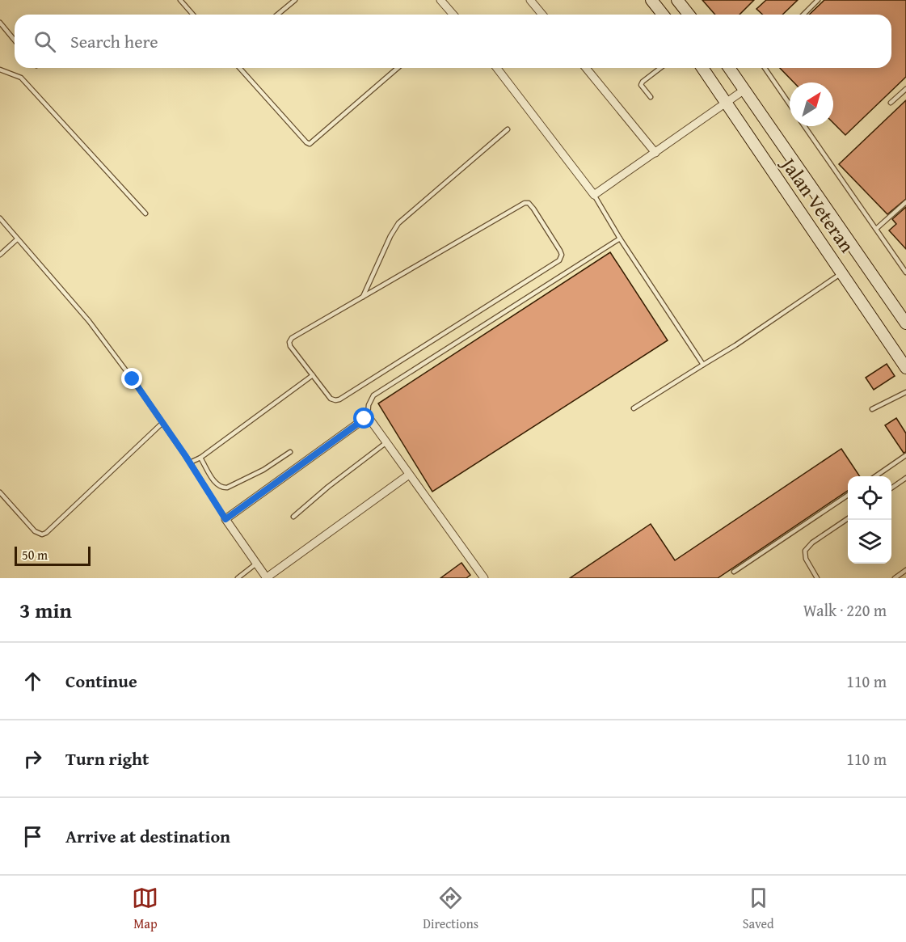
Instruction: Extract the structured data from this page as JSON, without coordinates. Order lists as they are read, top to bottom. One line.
{"streets":{"main road":["Jalan Veteran"]},"scale_bar":"50 m","north":"top right","page":{"search":"Search here","scale":"50 m","heading":["3 min","Walk · 220 m"],"list":[["Continue","110 m"],["Turn right","110 m"],"Arrive at destination"],"nav":["Map","Directions","Saved"]}}
